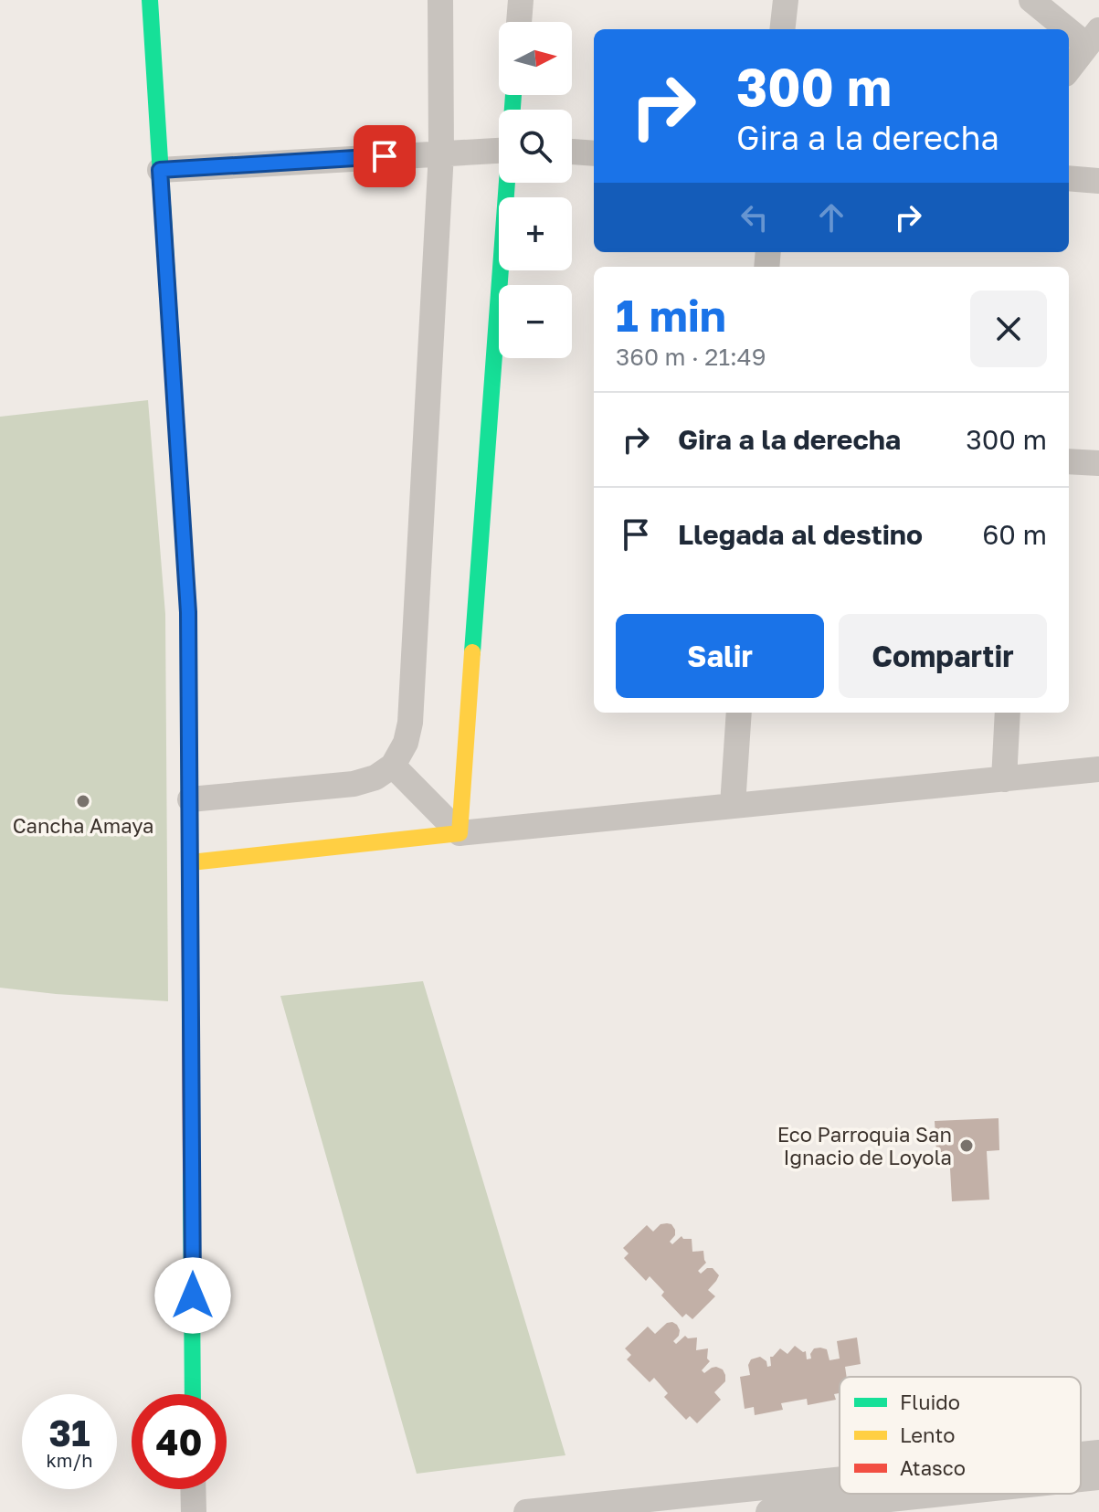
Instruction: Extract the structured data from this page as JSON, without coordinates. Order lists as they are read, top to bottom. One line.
{"places":["Cancha Amaya","Eco Parroquia San Ignacio de Loyola"],"legend":["Fluido","Lento","Atasco"],"north":"right","page":{"map_buttons":["+","−"],"turn":["300 m","Gira a la derecha"],"heading":["1 min","360 m · 21:49"],"list":[{"name":"Gira a la derecha","value":"300 m"},{"name":"Llegada al destino","value":"60 m"}],"buttons":["Salir","Compartir"],"speed":"31 km/h","limit":"40"}}
